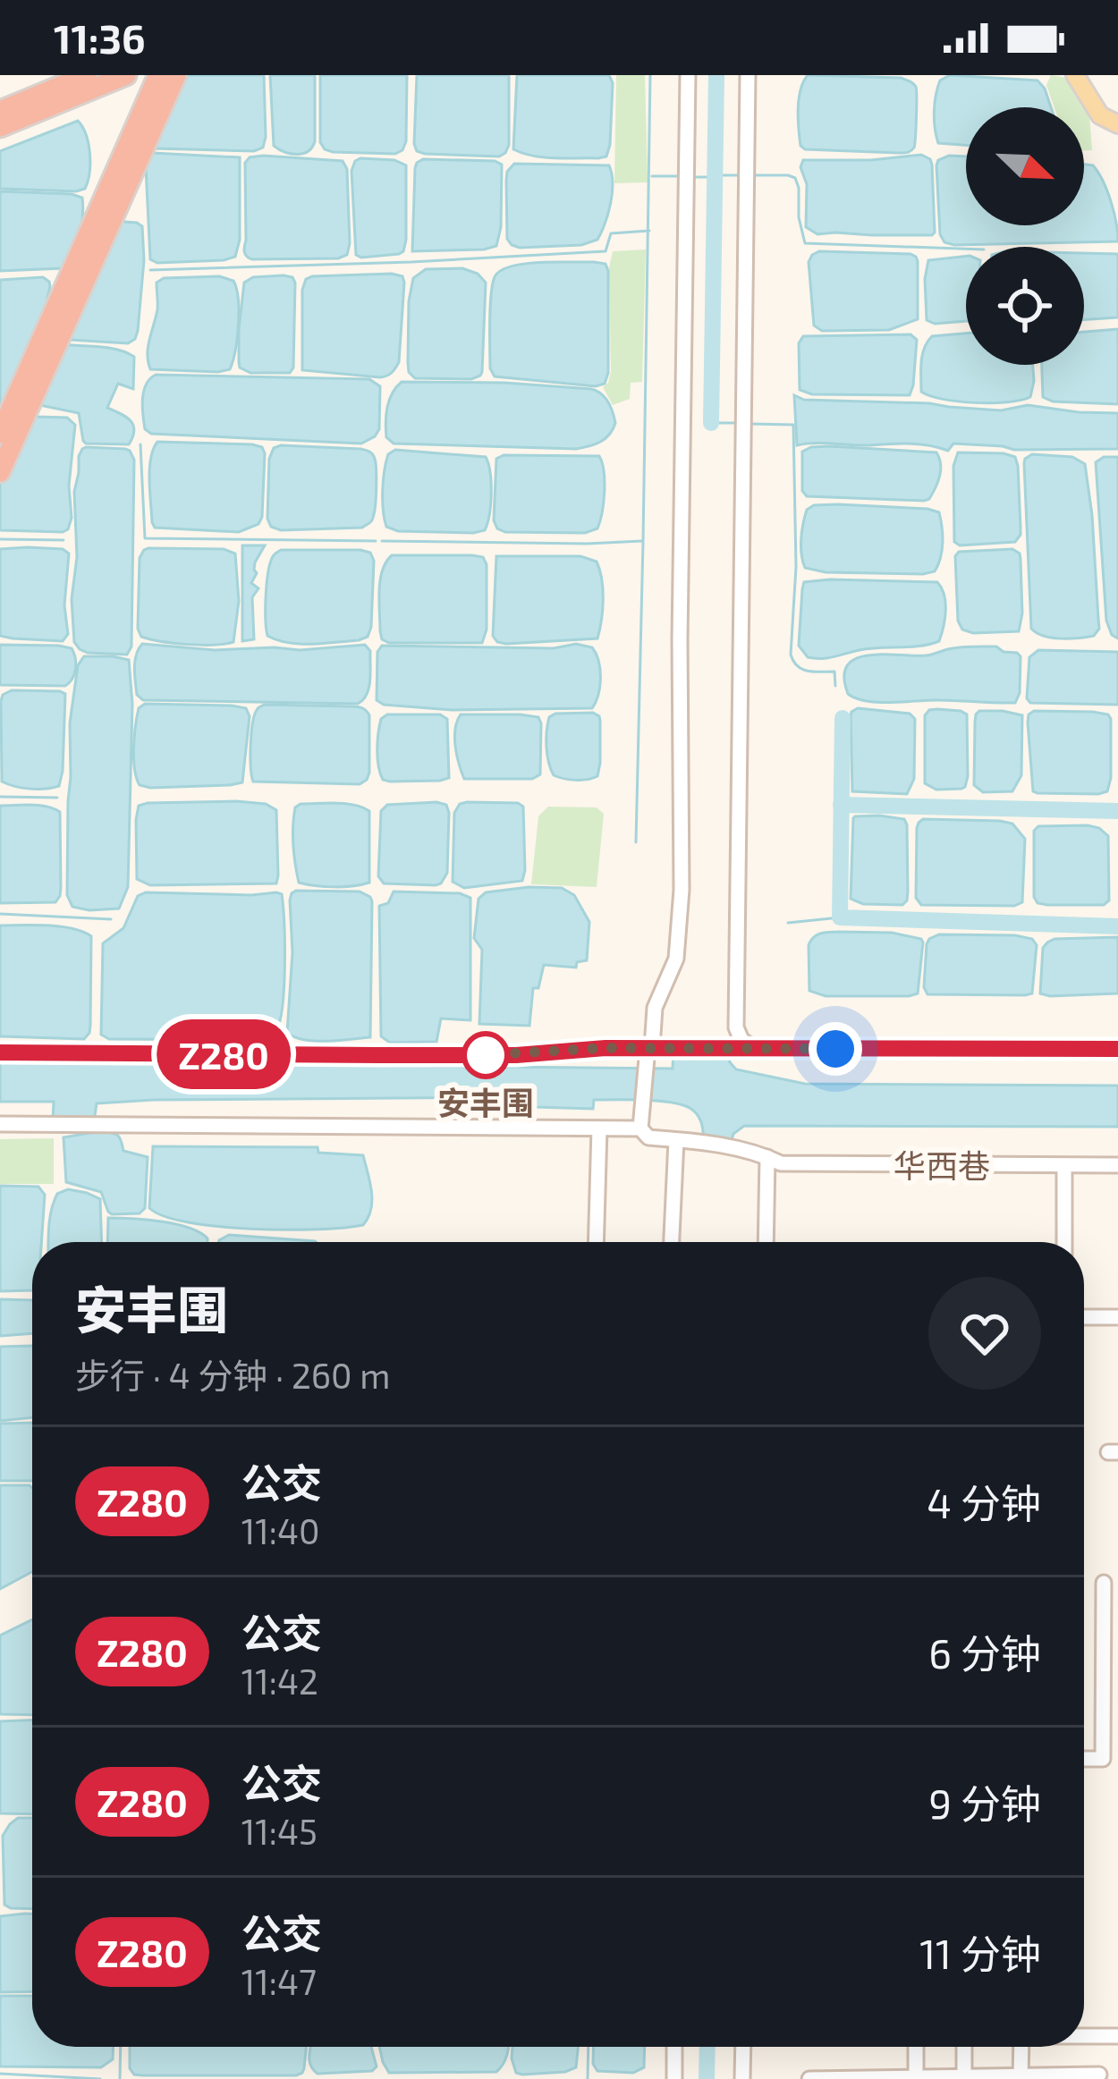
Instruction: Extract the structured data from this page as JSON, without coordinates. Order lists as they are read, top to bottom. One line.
{"streets":{"street":["华西巷"]},"places":["安丰围"],"lines":["bus line Z280"],"north":"bottom right","page":{"status":"11:36","on_map":"Z280","heading":["安丰围","步行 · 4 分钟 · 260 m"],"list":[{"mark":"Z280","name":"公交","note":"11:40","value":"4 分钟"},{"mark":"Z280","name":"公交","note":"11:42","value":"6 分钟"},{"mark":"Z280","name":"公交","note":"11:45","value":"9 分钟"},{"mark":"Z280","name":"公交","note":"11:47","value":"11 分钟"}]}}
